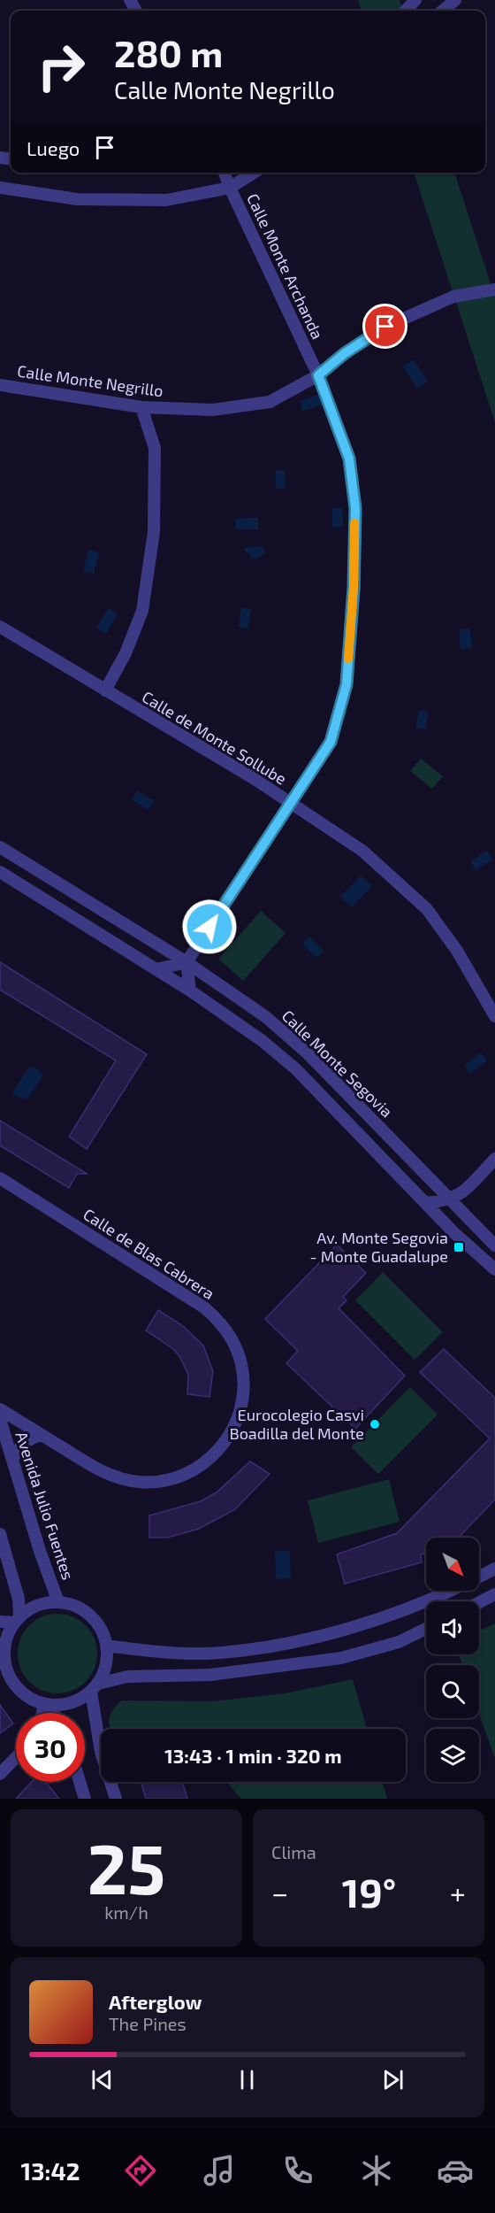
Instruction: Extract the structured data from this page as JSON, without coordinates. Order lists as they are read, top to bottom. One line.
{"streets":{"street":["Calle Monte Archanda","Calle Monte Negrillo","Calle de Monte Sollube","Calle Monte Segovia","Calle de Blas Cabrera","Avenida Julio Fuentes"]},"crossings":[["Calle Monte Archanda","Calle Monte Negrillo"],["Calle Monte Archanda","Calle de Monte Sollube"],["Calle Monte Archanda","Calle Monte Segovia"]],"places":{"transit":["Av. Monte Segovia - Monte Guadalupe"],"other":["Eurocolegio Casvi Boadilla del Monte"]},"north":"bottom right","page":{"turn":["280 m","Calle Monte Negrillo"],"then":"Luego","limit":"30","trip":"13:43 · 1 min · 320 m","tile":[["25","km/h"],"Clima"],"heat":["−","19°","+"],"song":["Afterglow","The Pines"],"tabs":"13:42"}}
